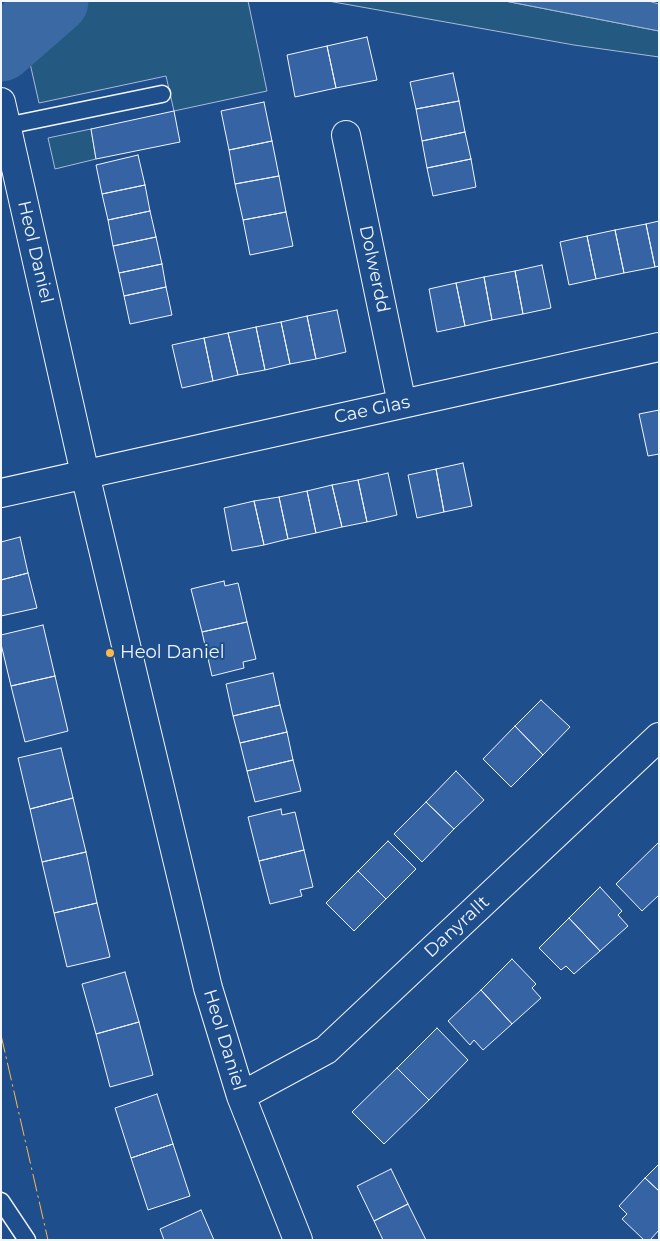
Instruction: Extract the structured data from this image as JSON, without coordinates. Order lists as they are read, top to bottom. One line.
{"streets":{"street":["Heol Daniel","Dolwerdd","Cae Glas","Danyrallt"]},"crossings":[["Heol Daniel","Cae Glas"],["Heol Daniel","Danyrallt"],["Dolwerdd","Cae Glas"]],"places":["Heol Daniel"]}
